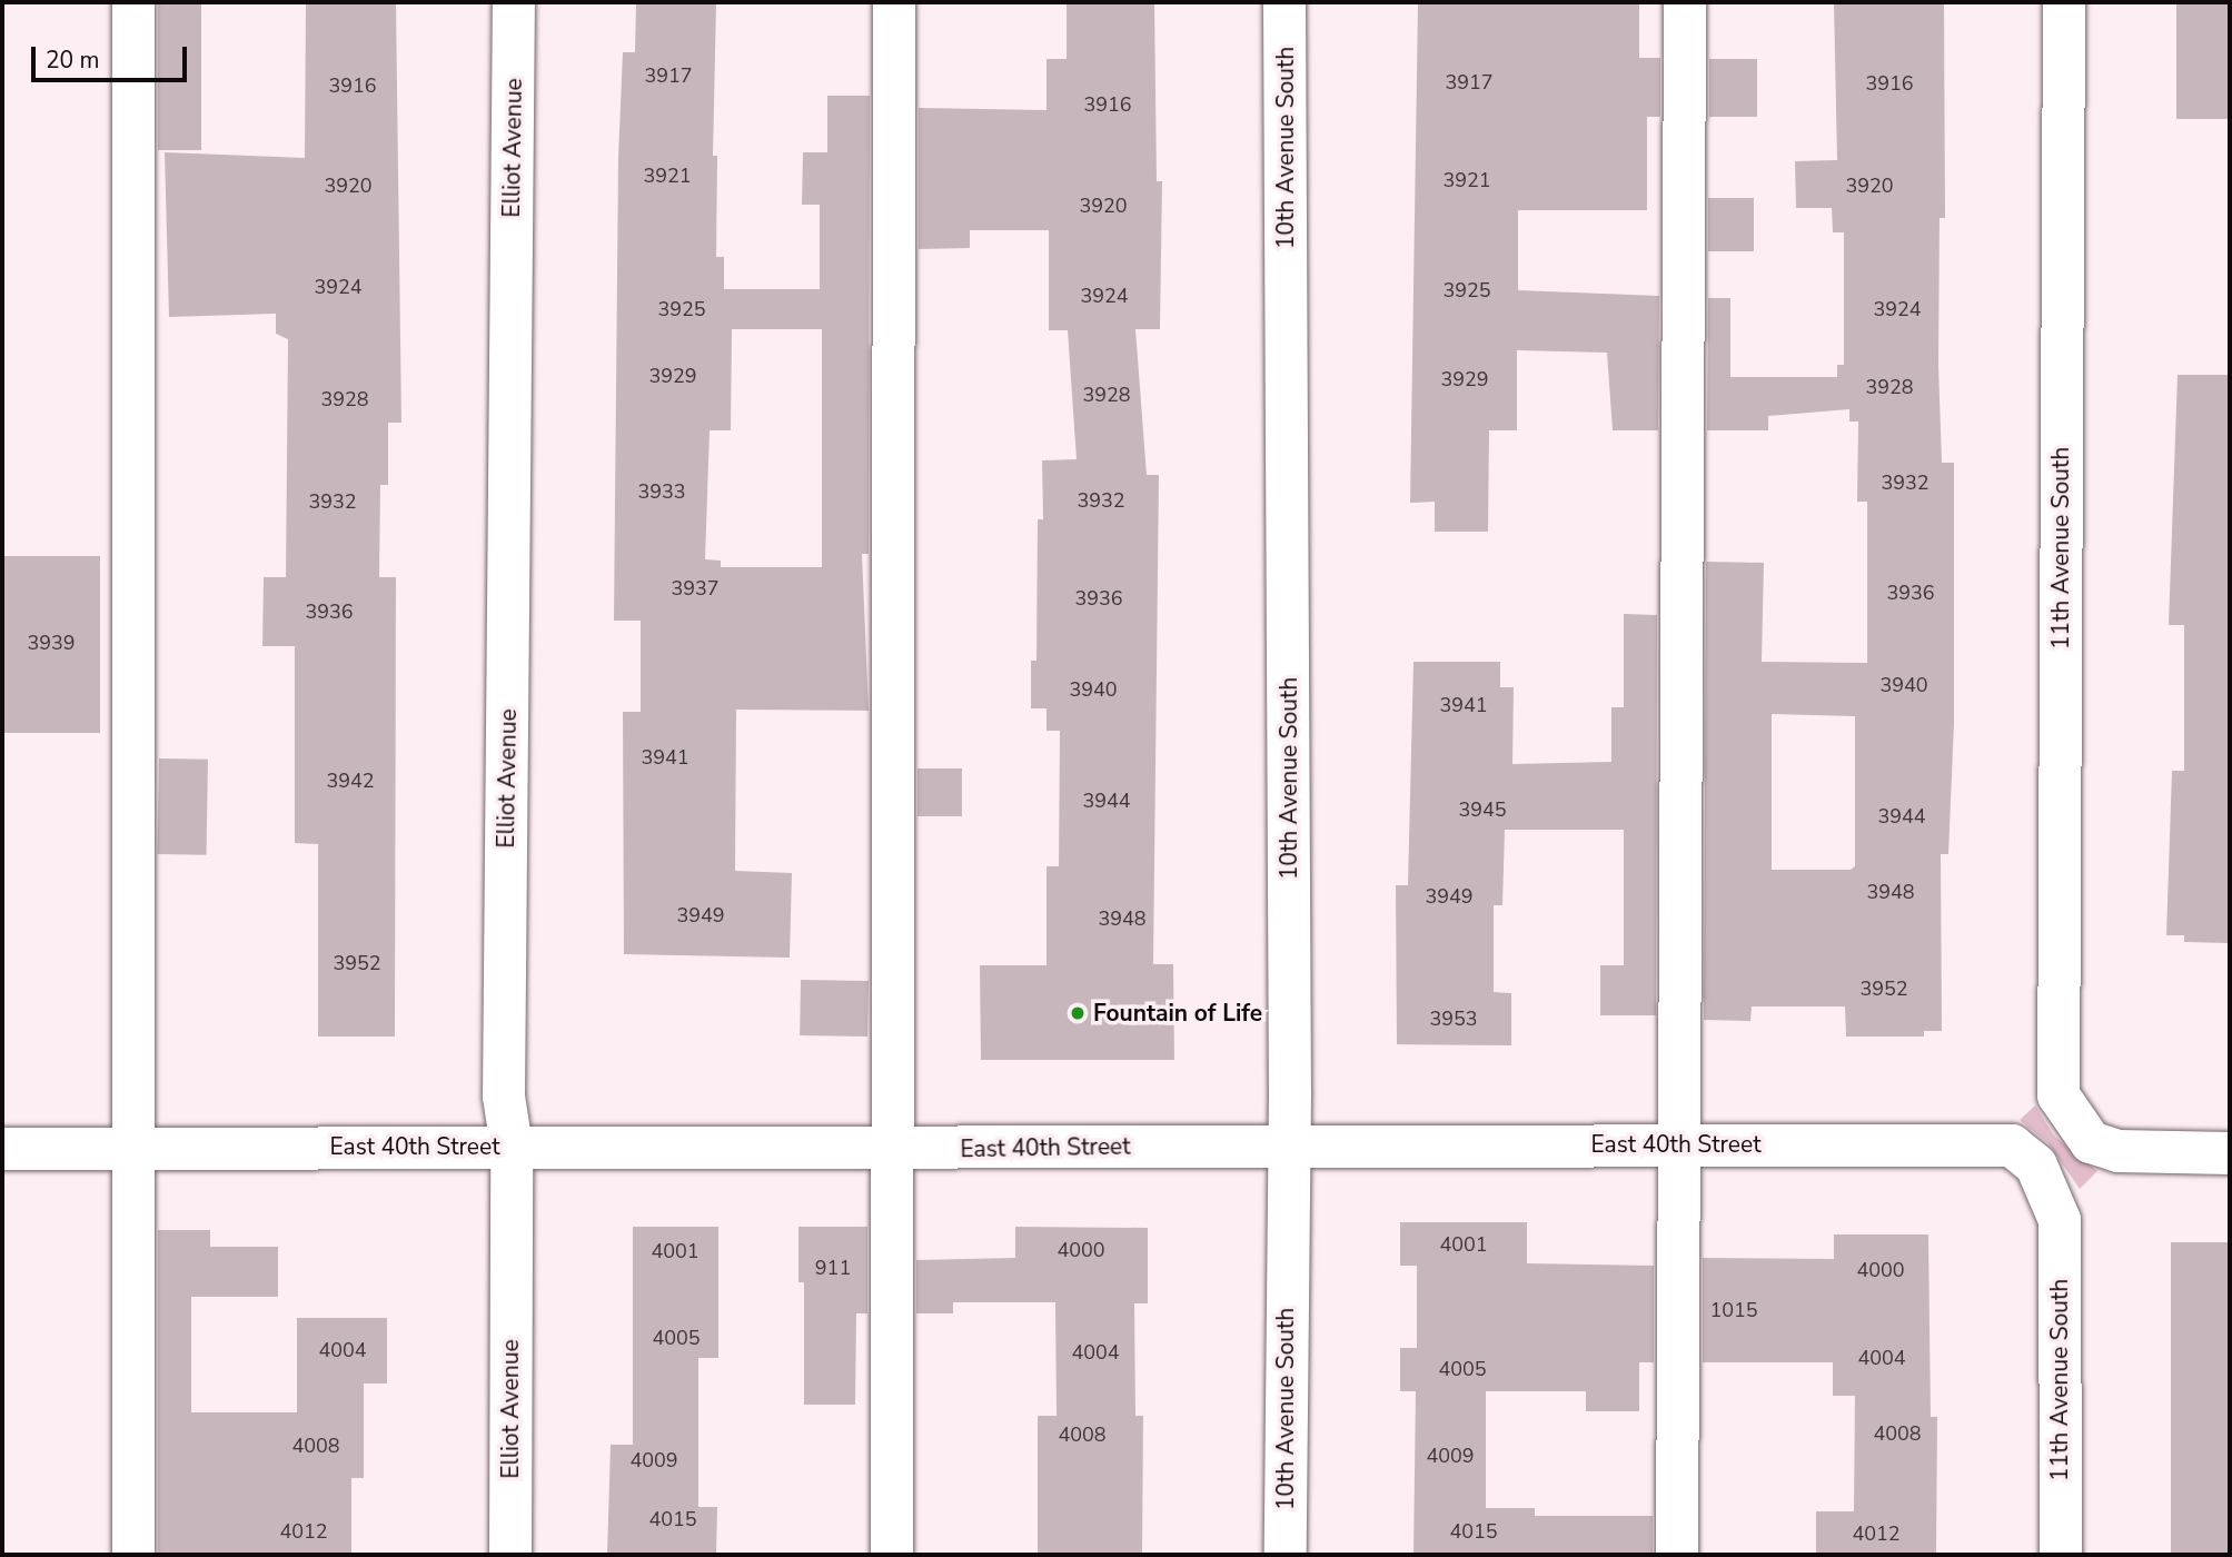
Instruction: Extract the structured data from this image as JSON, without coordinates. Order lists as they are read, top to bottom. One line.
{"streets":{"street":["Elliot Avenue","10th Avenue South","11th Avenue South","East 40th Street"]},"crossings":[["Elliot Avenue","East 40th Street"],["10th Avenue South","East 40th Street"],["11th Avenue South","East 40th Street"]],"places":["Fountain of Life"],"house_numbers":["3917","3917","3916","3916","3916","3921","3921","3920","3920","3920","3924","3925","3924","3925","3924","3929","3929","3928","3928","3928","3932","3933","3932","3932","3937","3936","3936","3936","3939","3940","3940","3941","3941","3942","3944","3945","3944","3948","3949","3949","3948","3952","3952","3953","4001","4000","4001","911","4000","1015","4005","4004","4004","4004","4005","4008","4008","4008","4009","4009","4015","4012","4015","4012"],"scale_bar":"20 m"}
